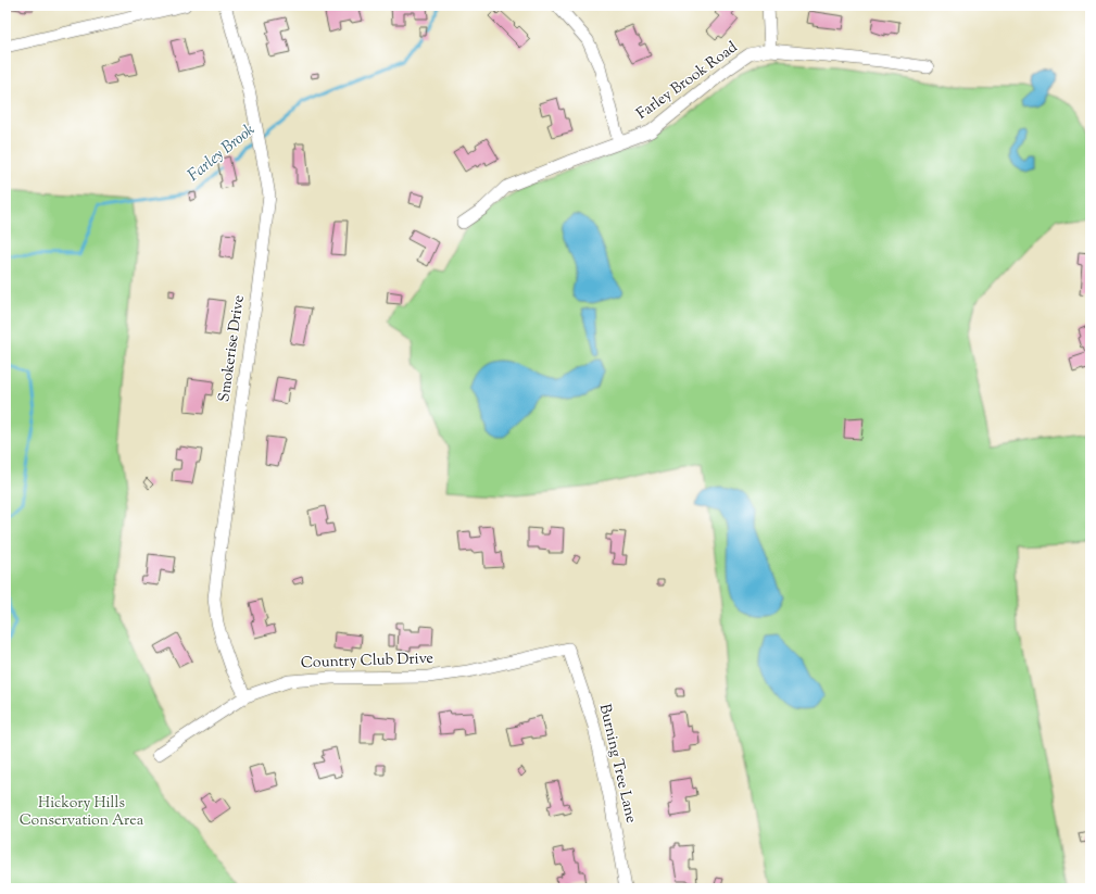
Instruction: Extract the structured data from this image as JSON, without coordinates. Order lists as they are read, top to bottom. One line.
{"streets":{"street":["Farley Brook Road","Smokerise Drive","Country Club Drive","Burning Tree Lane"]},"crossings":[["Smokerise Drive","Country Club Drive"],["Country Club Drive","Burning Tree Lane"]],"water":["Farley Brook"],"parks":["Hickory Hills Conservation Area"]}
